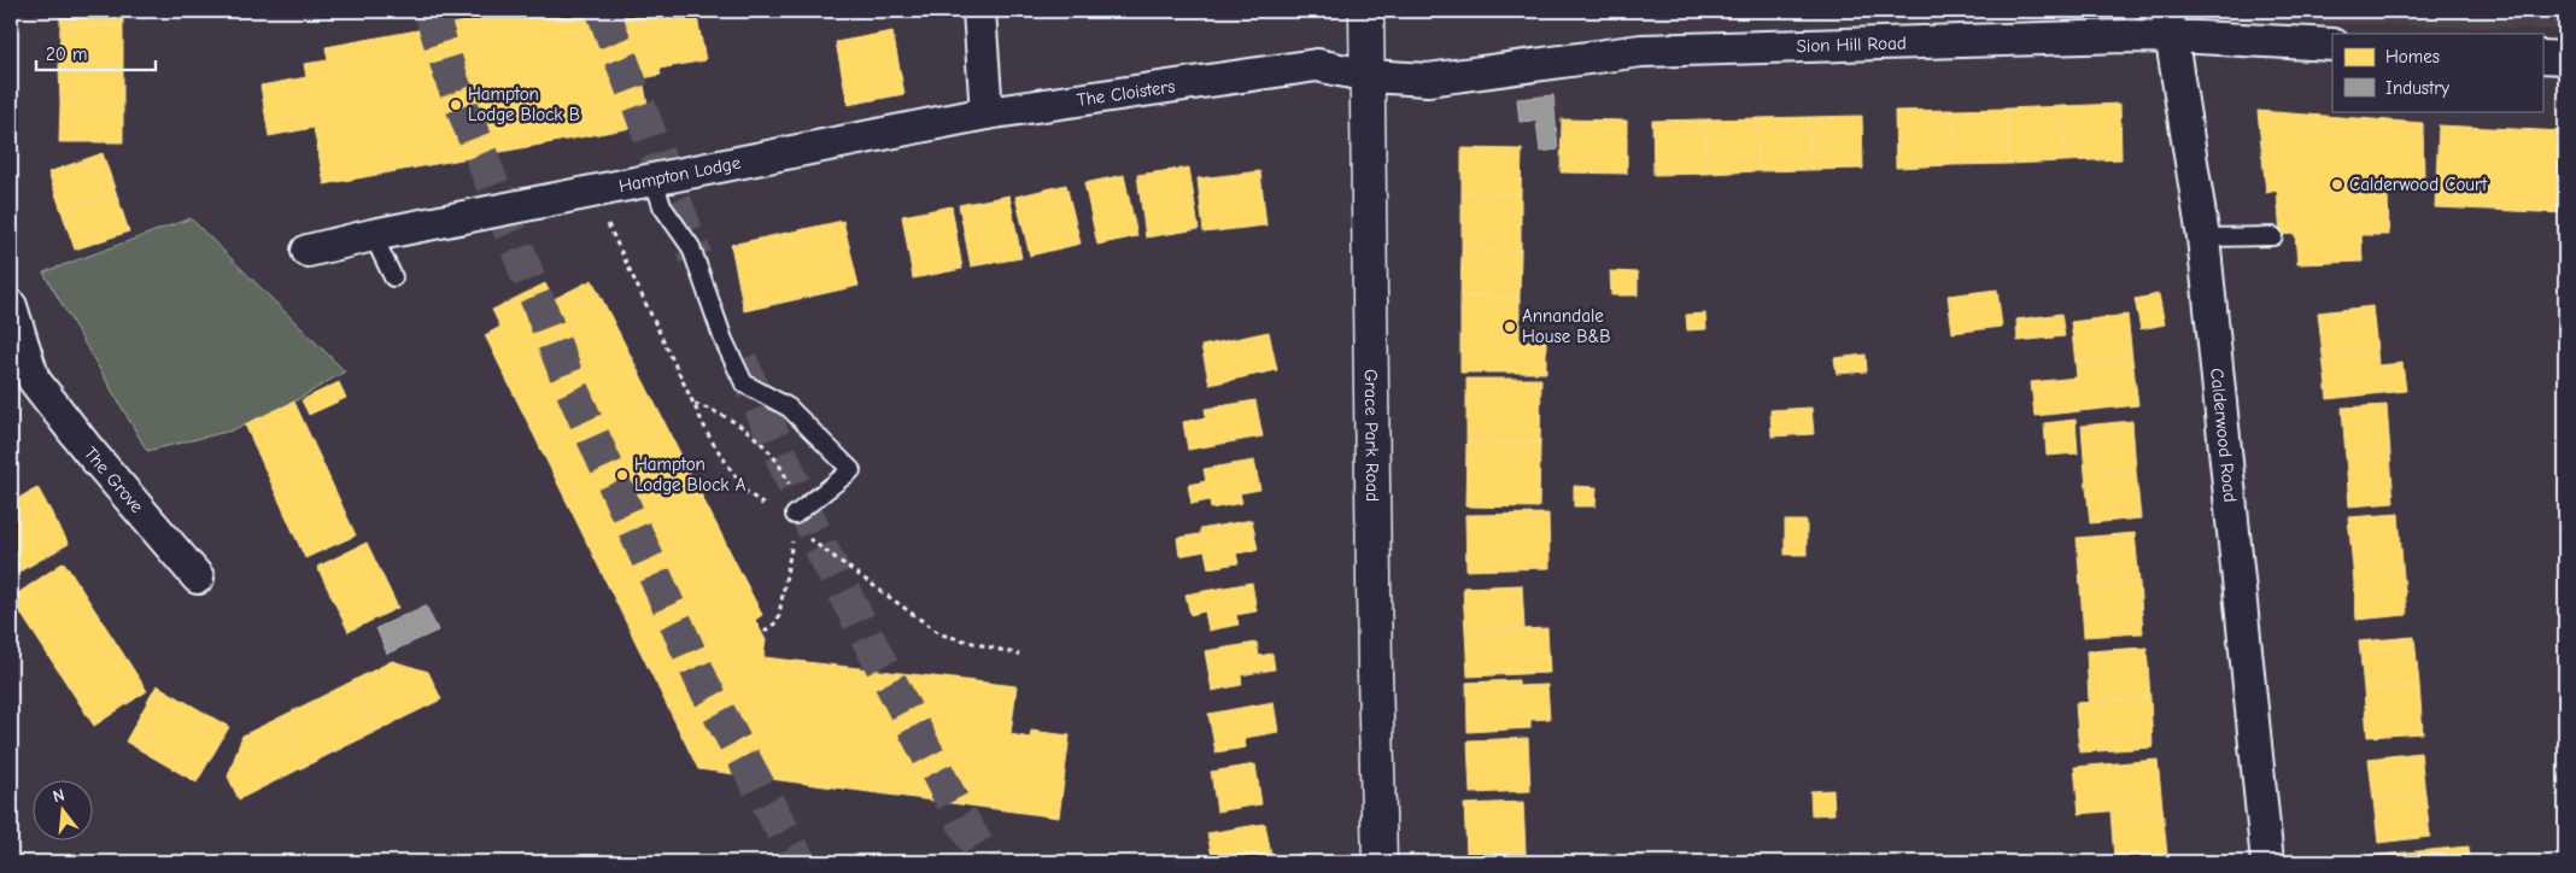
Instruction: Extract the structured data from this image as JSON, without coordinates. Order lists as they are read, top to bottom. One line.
{"streets":{"street":["Sion Hill Road","The Cloisters","Hampton Lodge","Calderwood Road","Grace Park Road","The Grove"]},"crossings":[["Sion Hill Road","The Cloisters"],["Sion Hill Road","Calderwood Road"],["Sion Hill Road","Grace Park Road"],["The Cloisters","Hampton Lodge"],["The Cloisters","Grace Park Road"]],"places":["Hampton Lodge Block B","Calderwood Court","Annandale House B&B","Hampton Lodge Block A"],"legend":["Homes","Industry"],"scale_bar":"20 m","north":"top"}
